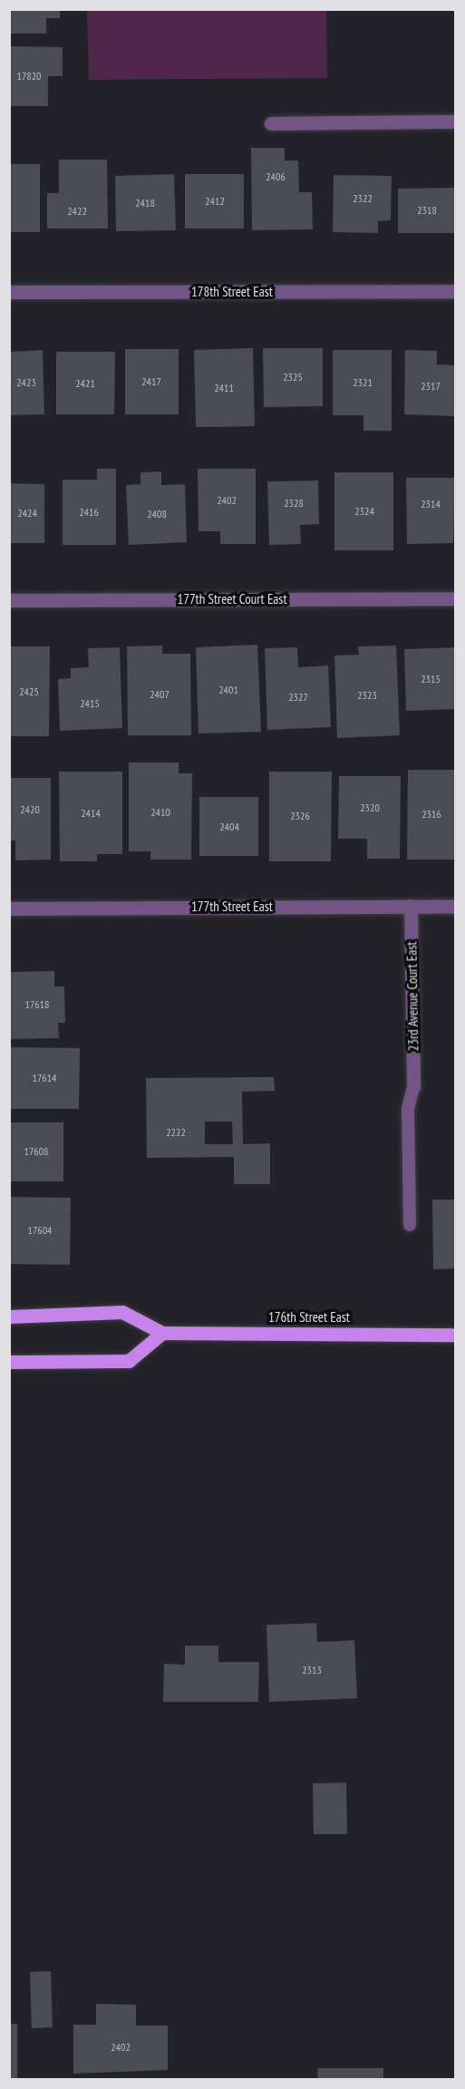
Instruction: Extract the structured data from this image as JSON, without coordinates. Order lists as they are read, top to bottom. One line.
{"streets":{"main road":["176th Street East"],"street":["178th Street East","177th Street Court East","177th Street East","23rd Avenue Court East"]},"crossings":[["177th Street East","23rd Avenue Court East"]],"house_numbers":["17820","2406","2322","2412","2418","2318","2422","2325","2417","2423","2321","2421","2317","2411","2402","2328","2314","2324","2416","2424","2408","2315","2401","2425","2407","2323","2327","2415","2320","2420","2410","2414","2316","2326","2404","17618","17614","2222","17608","17604","2313","2402"]}
